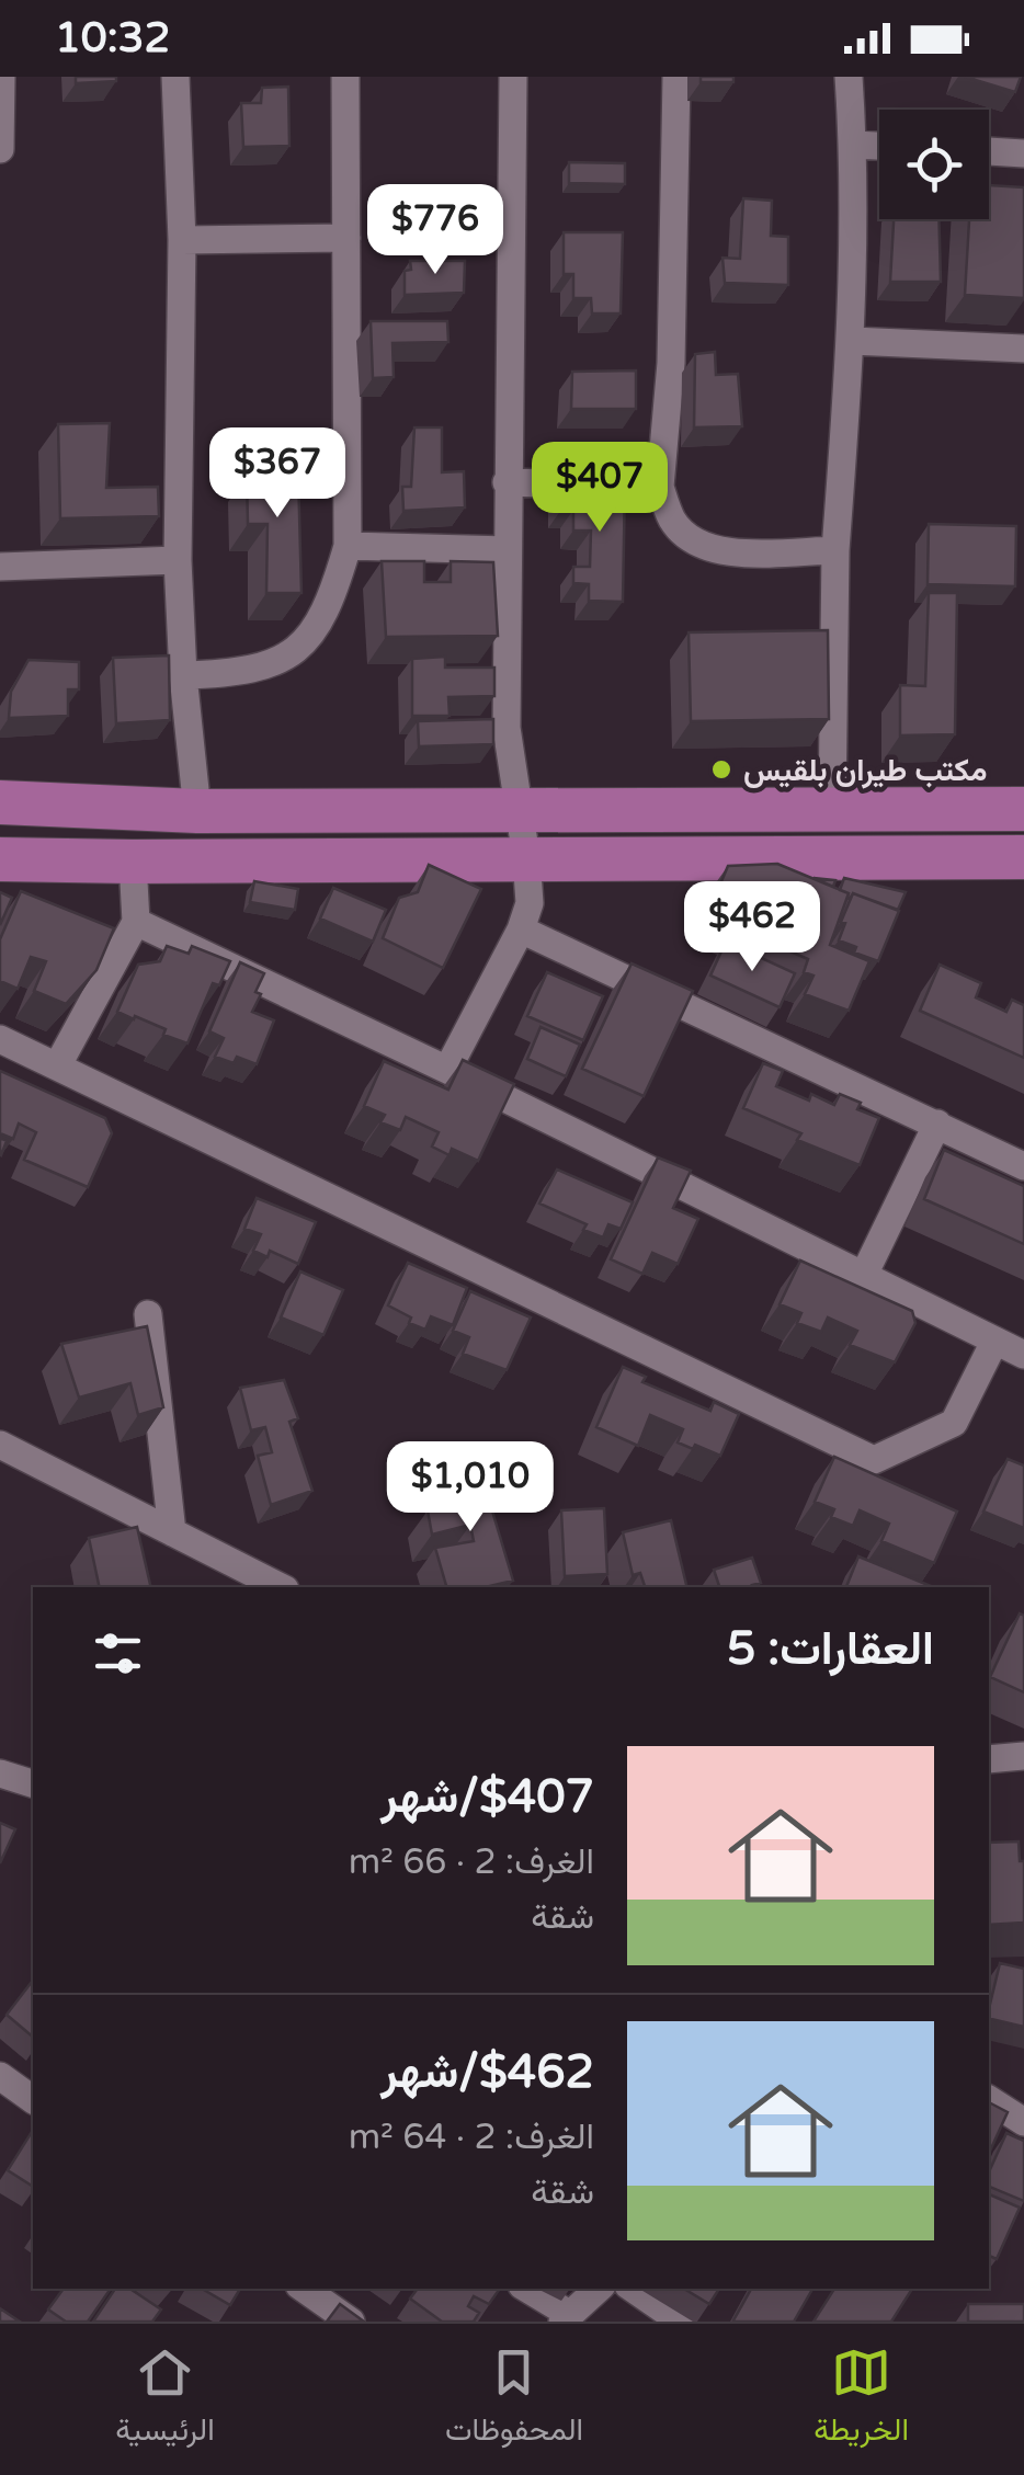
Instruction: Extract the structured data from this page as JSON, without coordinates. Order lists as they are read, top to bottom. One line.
{"places":["مكتب طيران بلقيس"],"page":{"status":"10:32","price":["$776","$367","$407","$462","$1,010"],"heading":"العقارات: 5","list":[{"name":"$407/شهر","note":"الغرف: 2 · 66 m² · شقة"},{"name":"$462/شهر","note":"الغرف: 2 · 64 m² · شقة"}],"tabs":["الخريطة","المحفوظات","الرئيسية"]}}
